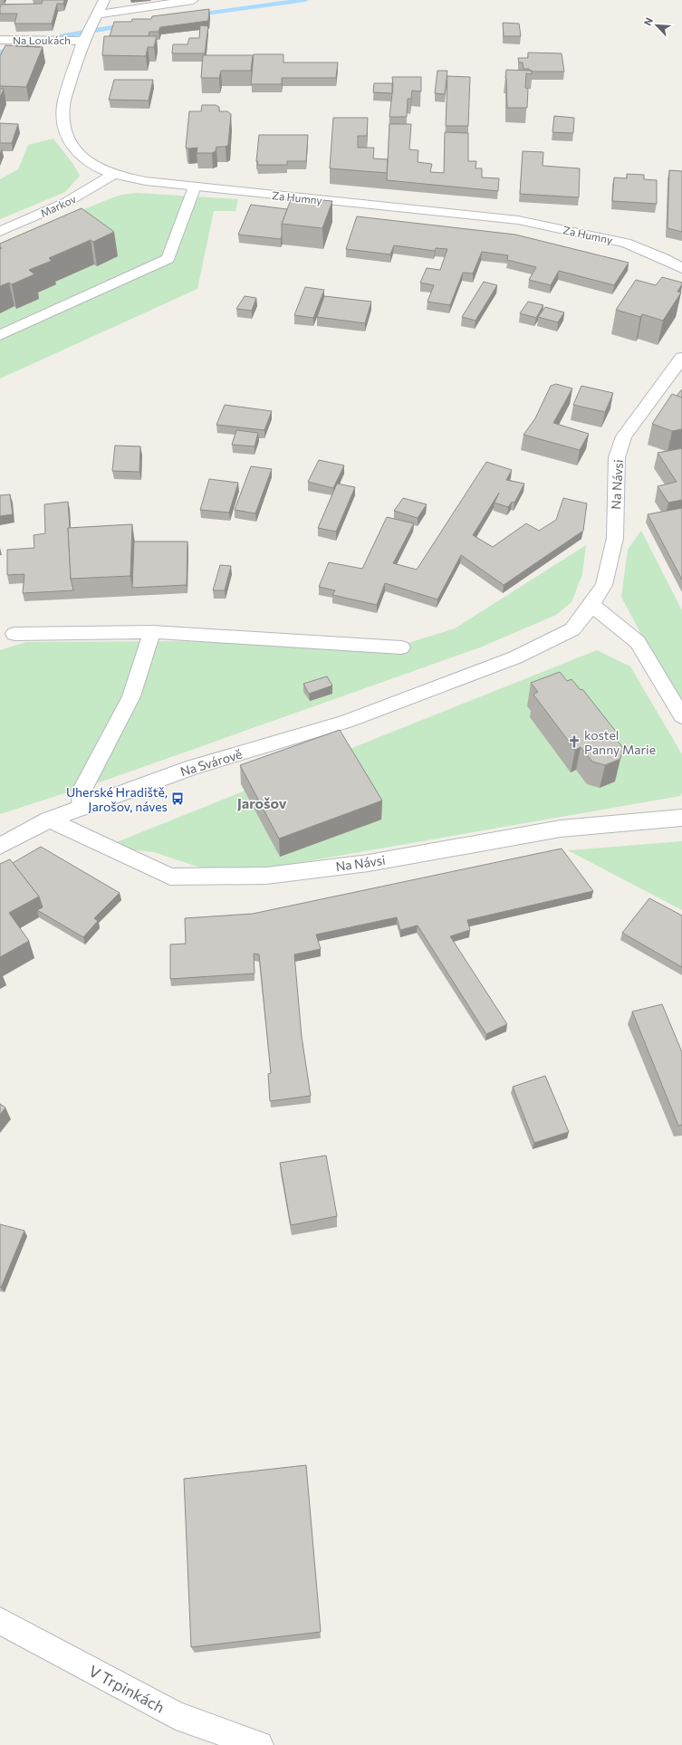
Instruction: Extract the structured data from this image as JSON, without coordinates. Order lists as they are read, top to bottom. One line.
{"streets":{"street":["Na Loukách","Za Humny","Markov","Na Návsi","Na Svárově","V Trpinkách"]},"crossings":[["Na Loukách","Za Humny"],["Za Humny","Markov"],["Na Návsi","Na Svárově"]],"districts":["Jarošov"],"places":{"church":["kostel Panny Marie"],"bus stop":["Uherské Hradiště, Jarošov, náves"]},"north":"top left"}
